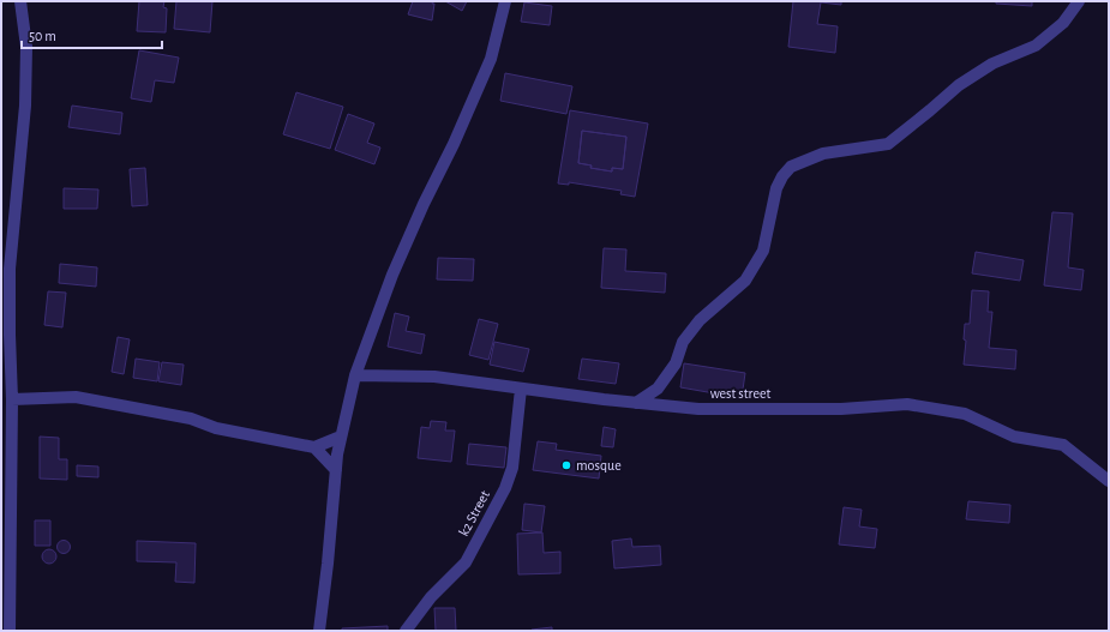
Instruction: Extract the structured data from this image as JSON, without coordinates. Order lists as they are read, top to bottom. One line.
{"streets":{"street":["west street","k2 Street"]},"crossings":[["west street","k2 Street"]],"places":["mosque"],"scale_bar":"50 m"}
